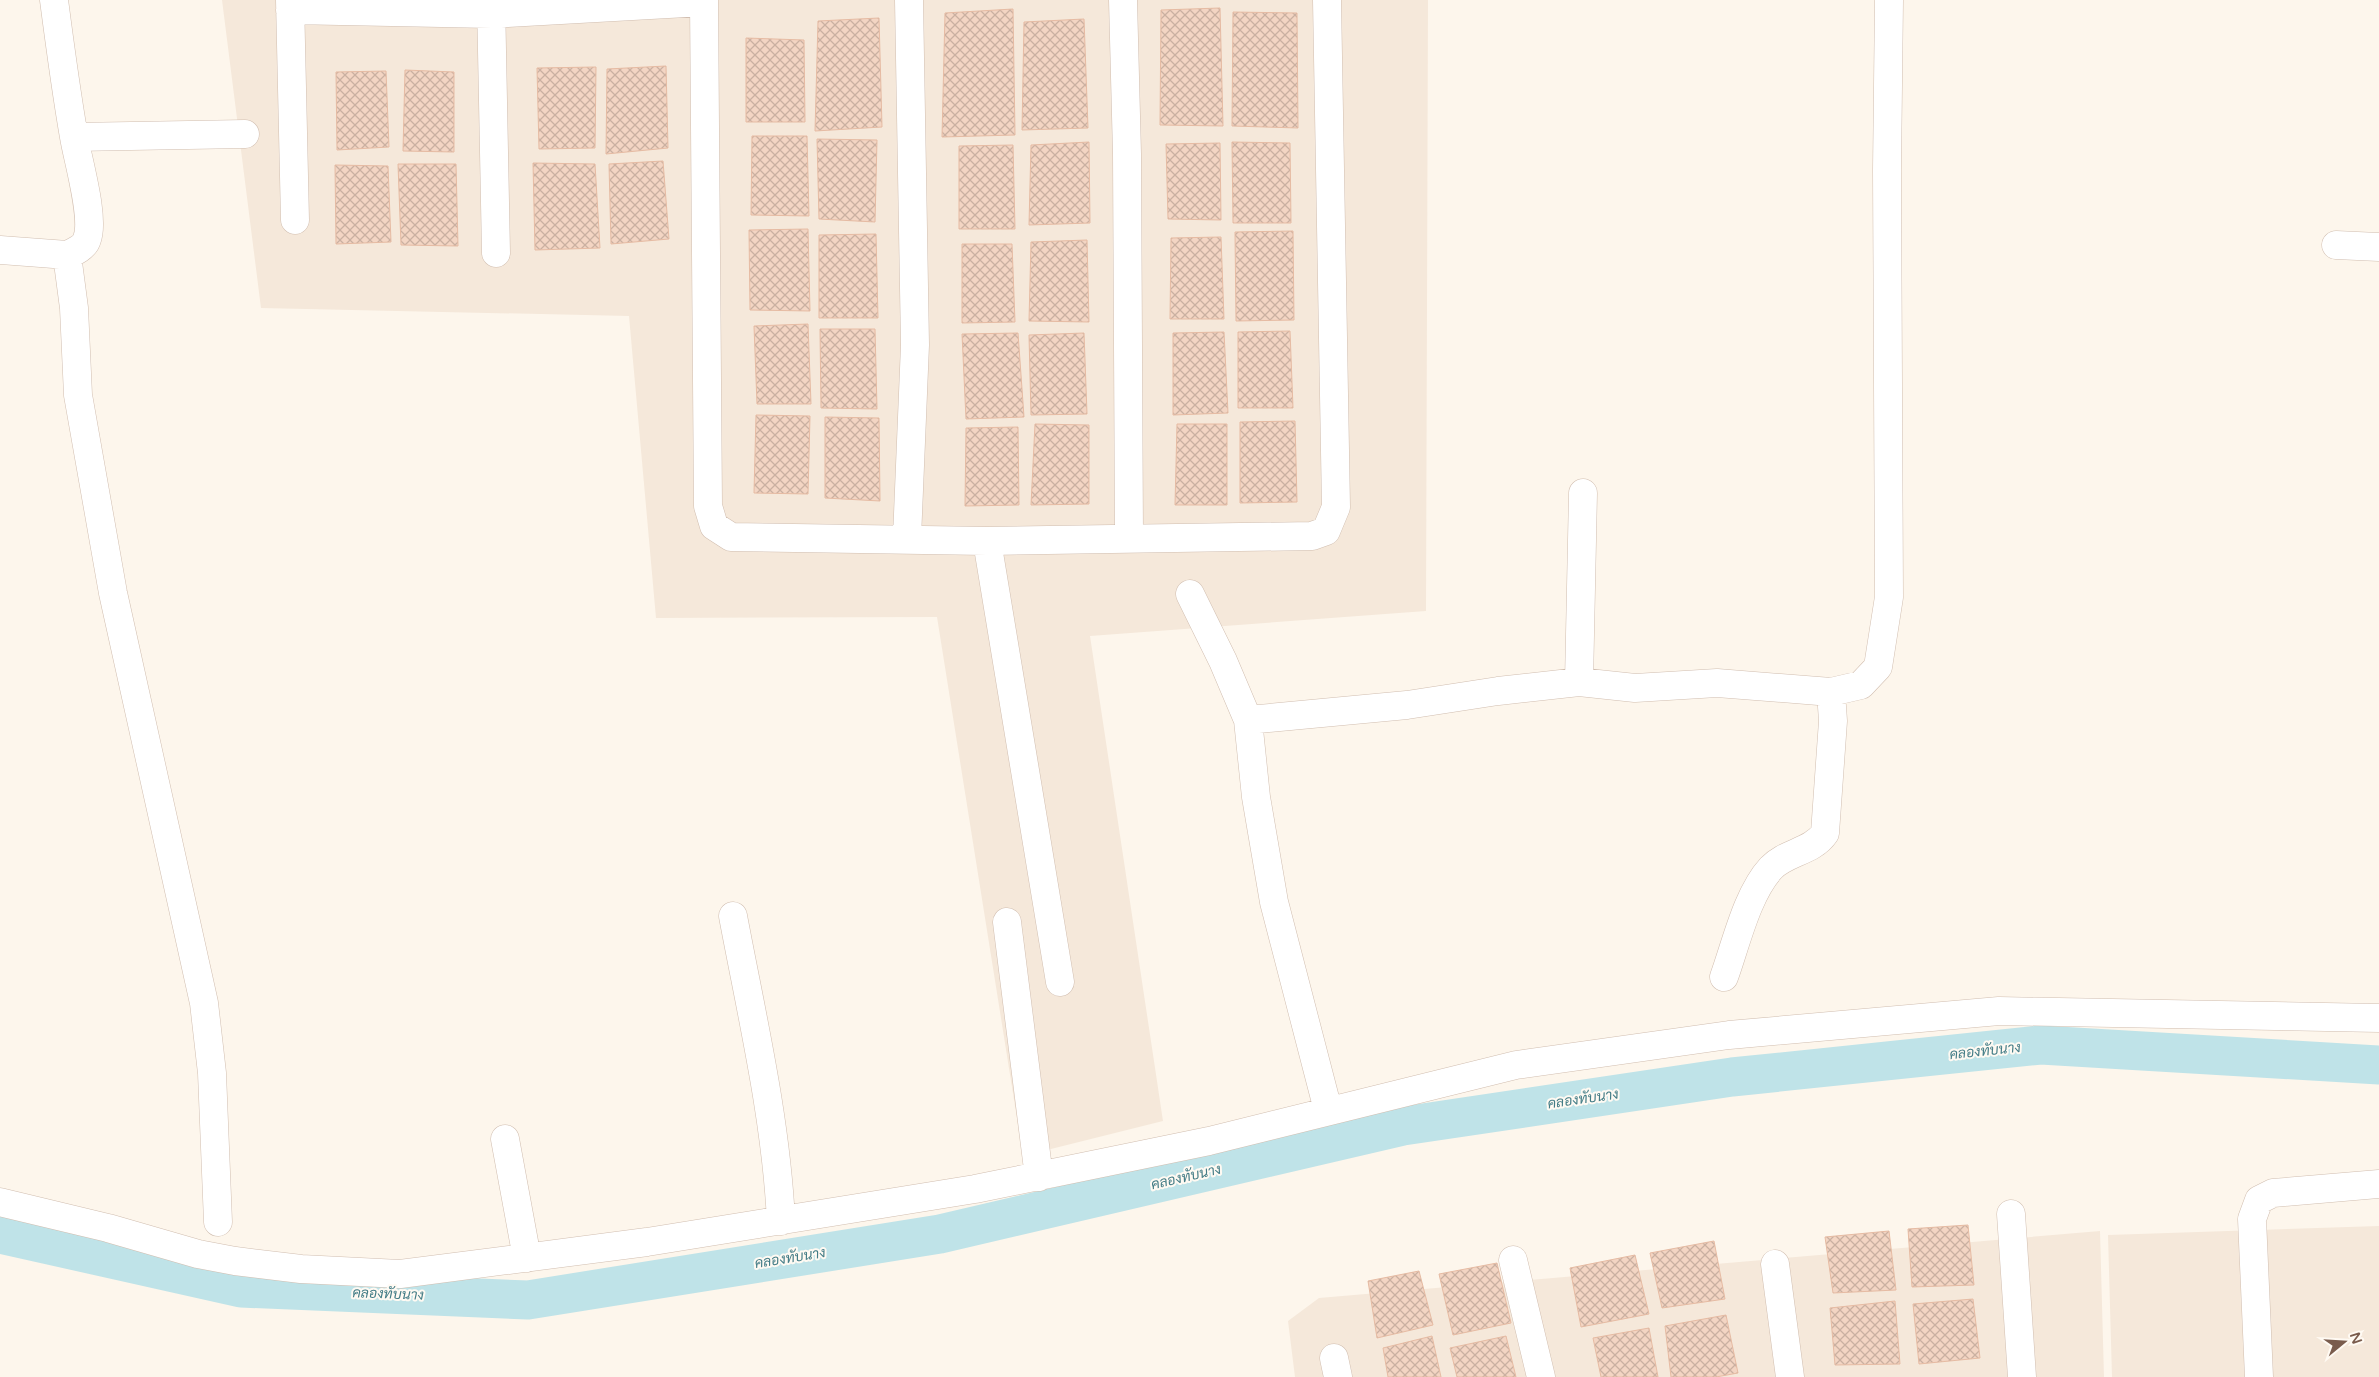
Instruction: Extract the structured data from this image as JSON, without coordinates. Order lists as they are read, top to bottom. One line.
{"water":["คลองทับนาง"],"north":"right"}
